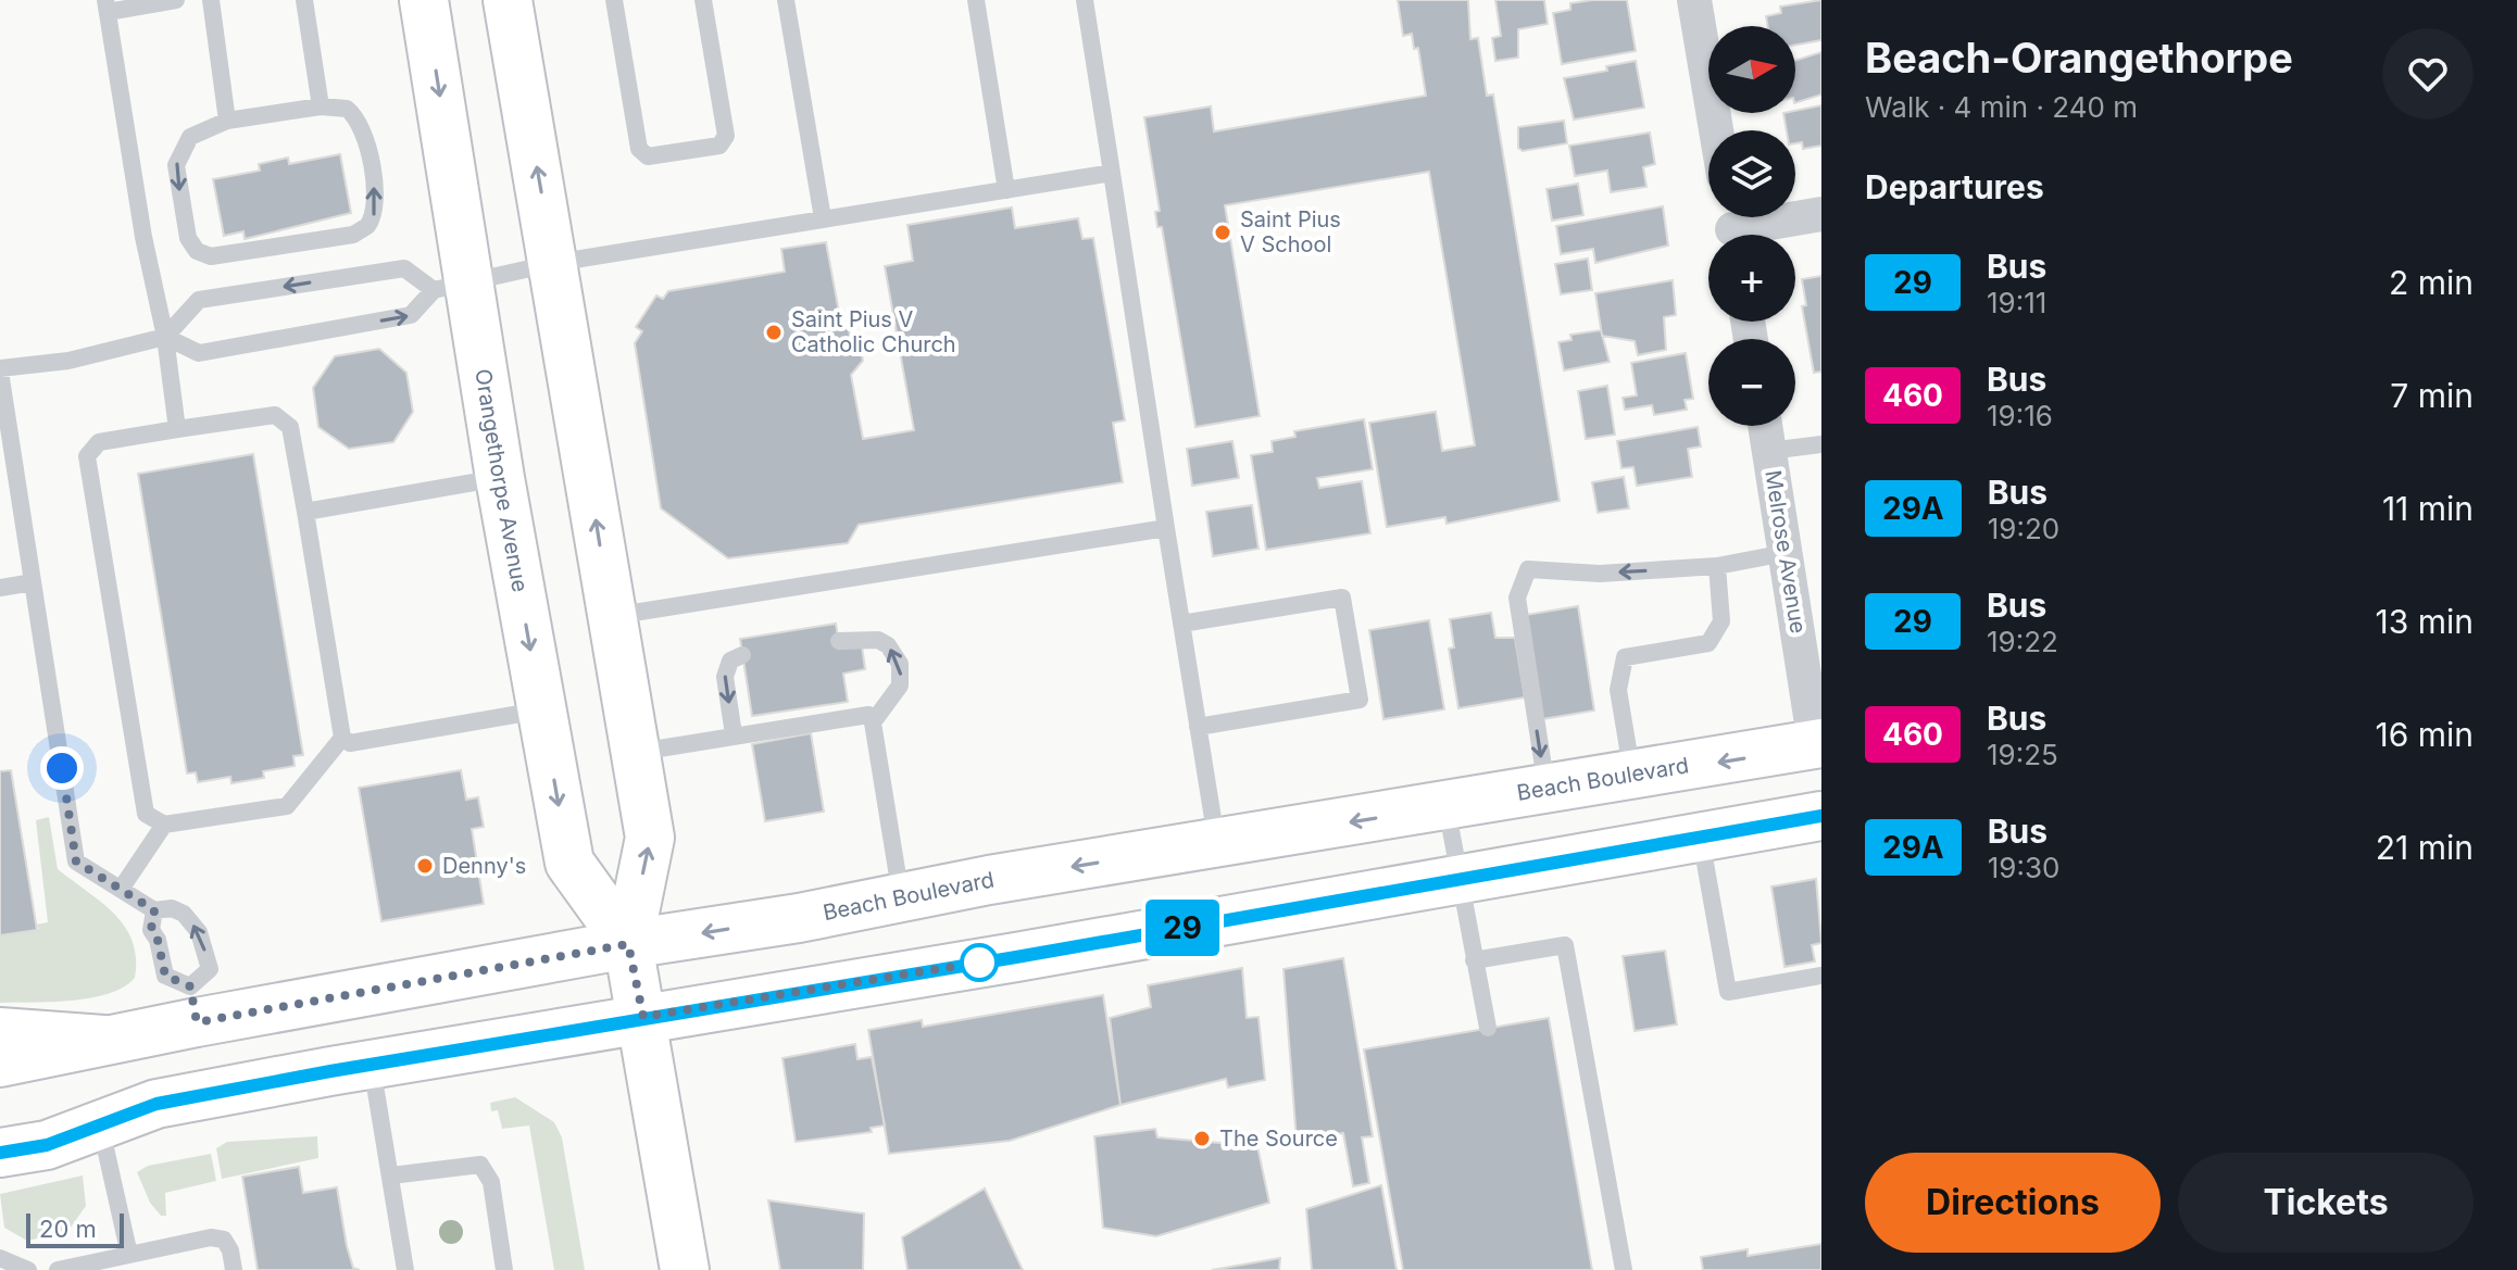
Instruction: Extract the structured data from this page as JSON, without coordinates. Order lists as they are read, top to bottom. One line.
{"streets":{"main road":["Orangethorpe Avenue","Beach Boulevard"],"street":["Melrose Avenue"]},"crossings":[["Orangethorpe Avenue","Beach Boulevard"],["Melrose Avenue","Beach Boulevard"]],"places":["Saint Pius V School","Saint Pius V Catholic Church","Denny's","The Source"],"lines":["bus line 29"],"scale_bar":"20 m","north":"right","page":{"on_map":"29","heading":[["Beach-Orangethorpe","Walk · 4 min · 240 m"],"Departures"],"map_buttons":["+","−"],"list":[{"mark":"29","name":"Bus","note":"19:11","value":"2 min"},{"mark":"460","name":"Bus","note":"19:16","value":"7 min"},{"mark":"29A","name":"Bus","note":"19:20","value":"11 min"},{"mark":"29","name":"Bus","note":"19:22","value":"13 min"},{"mark":"460","name":"Bus","note":"19:25","value":"16 min"},{"mark":"29A","name":"Bus","note":"19:30","value":"21 min"}],"buttons":["Directions","Tickets"],"scale":"20 m"}}
